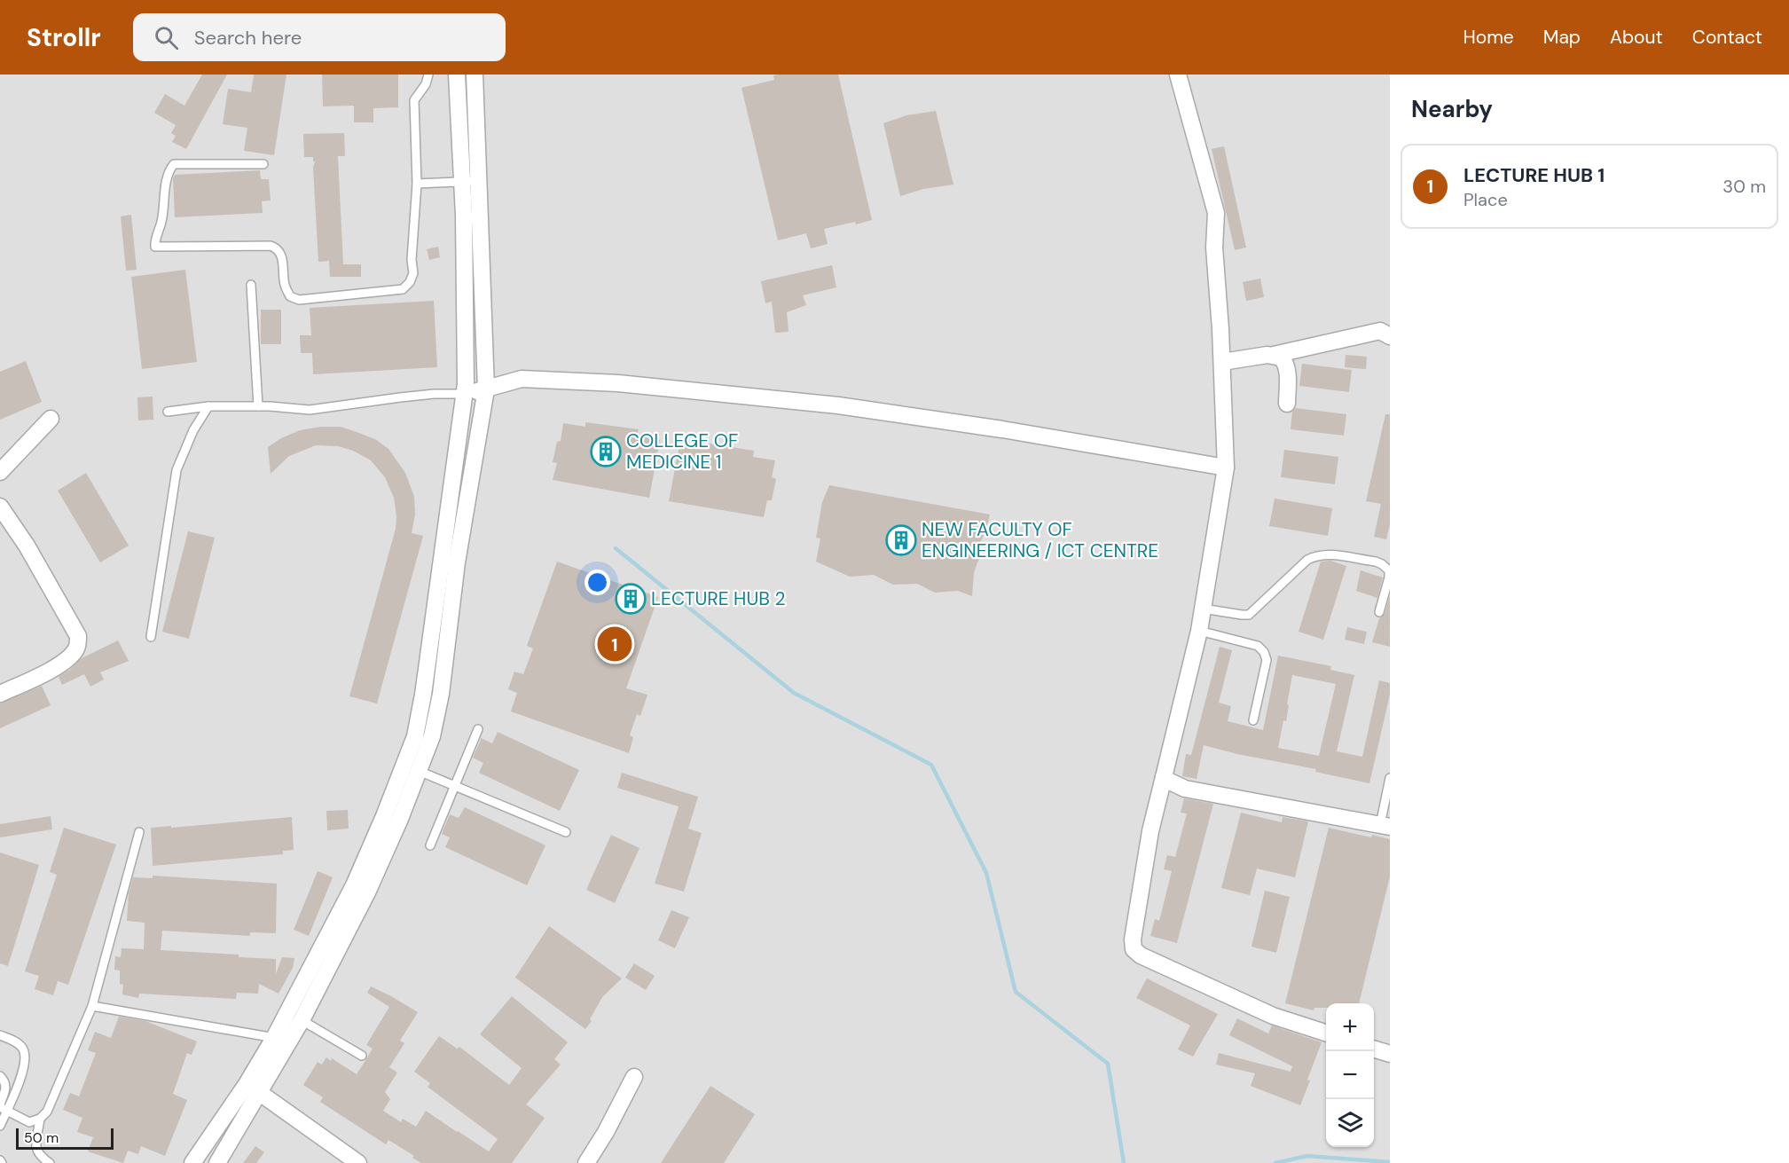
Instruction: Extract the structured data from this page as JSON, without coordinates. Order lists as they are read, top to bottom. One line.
{"places":{"building":["COLLEGE OF MEDICINE 1","NEW FACULTY OF ENGINEERING / ICT CENTRE","LECTURE HUB 2"]},"scale_bar":"50 m","page":{"header":"Strollr","search":"Search here","nav":["Home","Map","About","Contact"],"heading":"Nearby","list":[{"mark":"1","name":"LECTURE HUB 1","note":"Place","value":"30 m"}],"pins":"1","map_buttons":["+","−"],"scale":"50 m"}}
